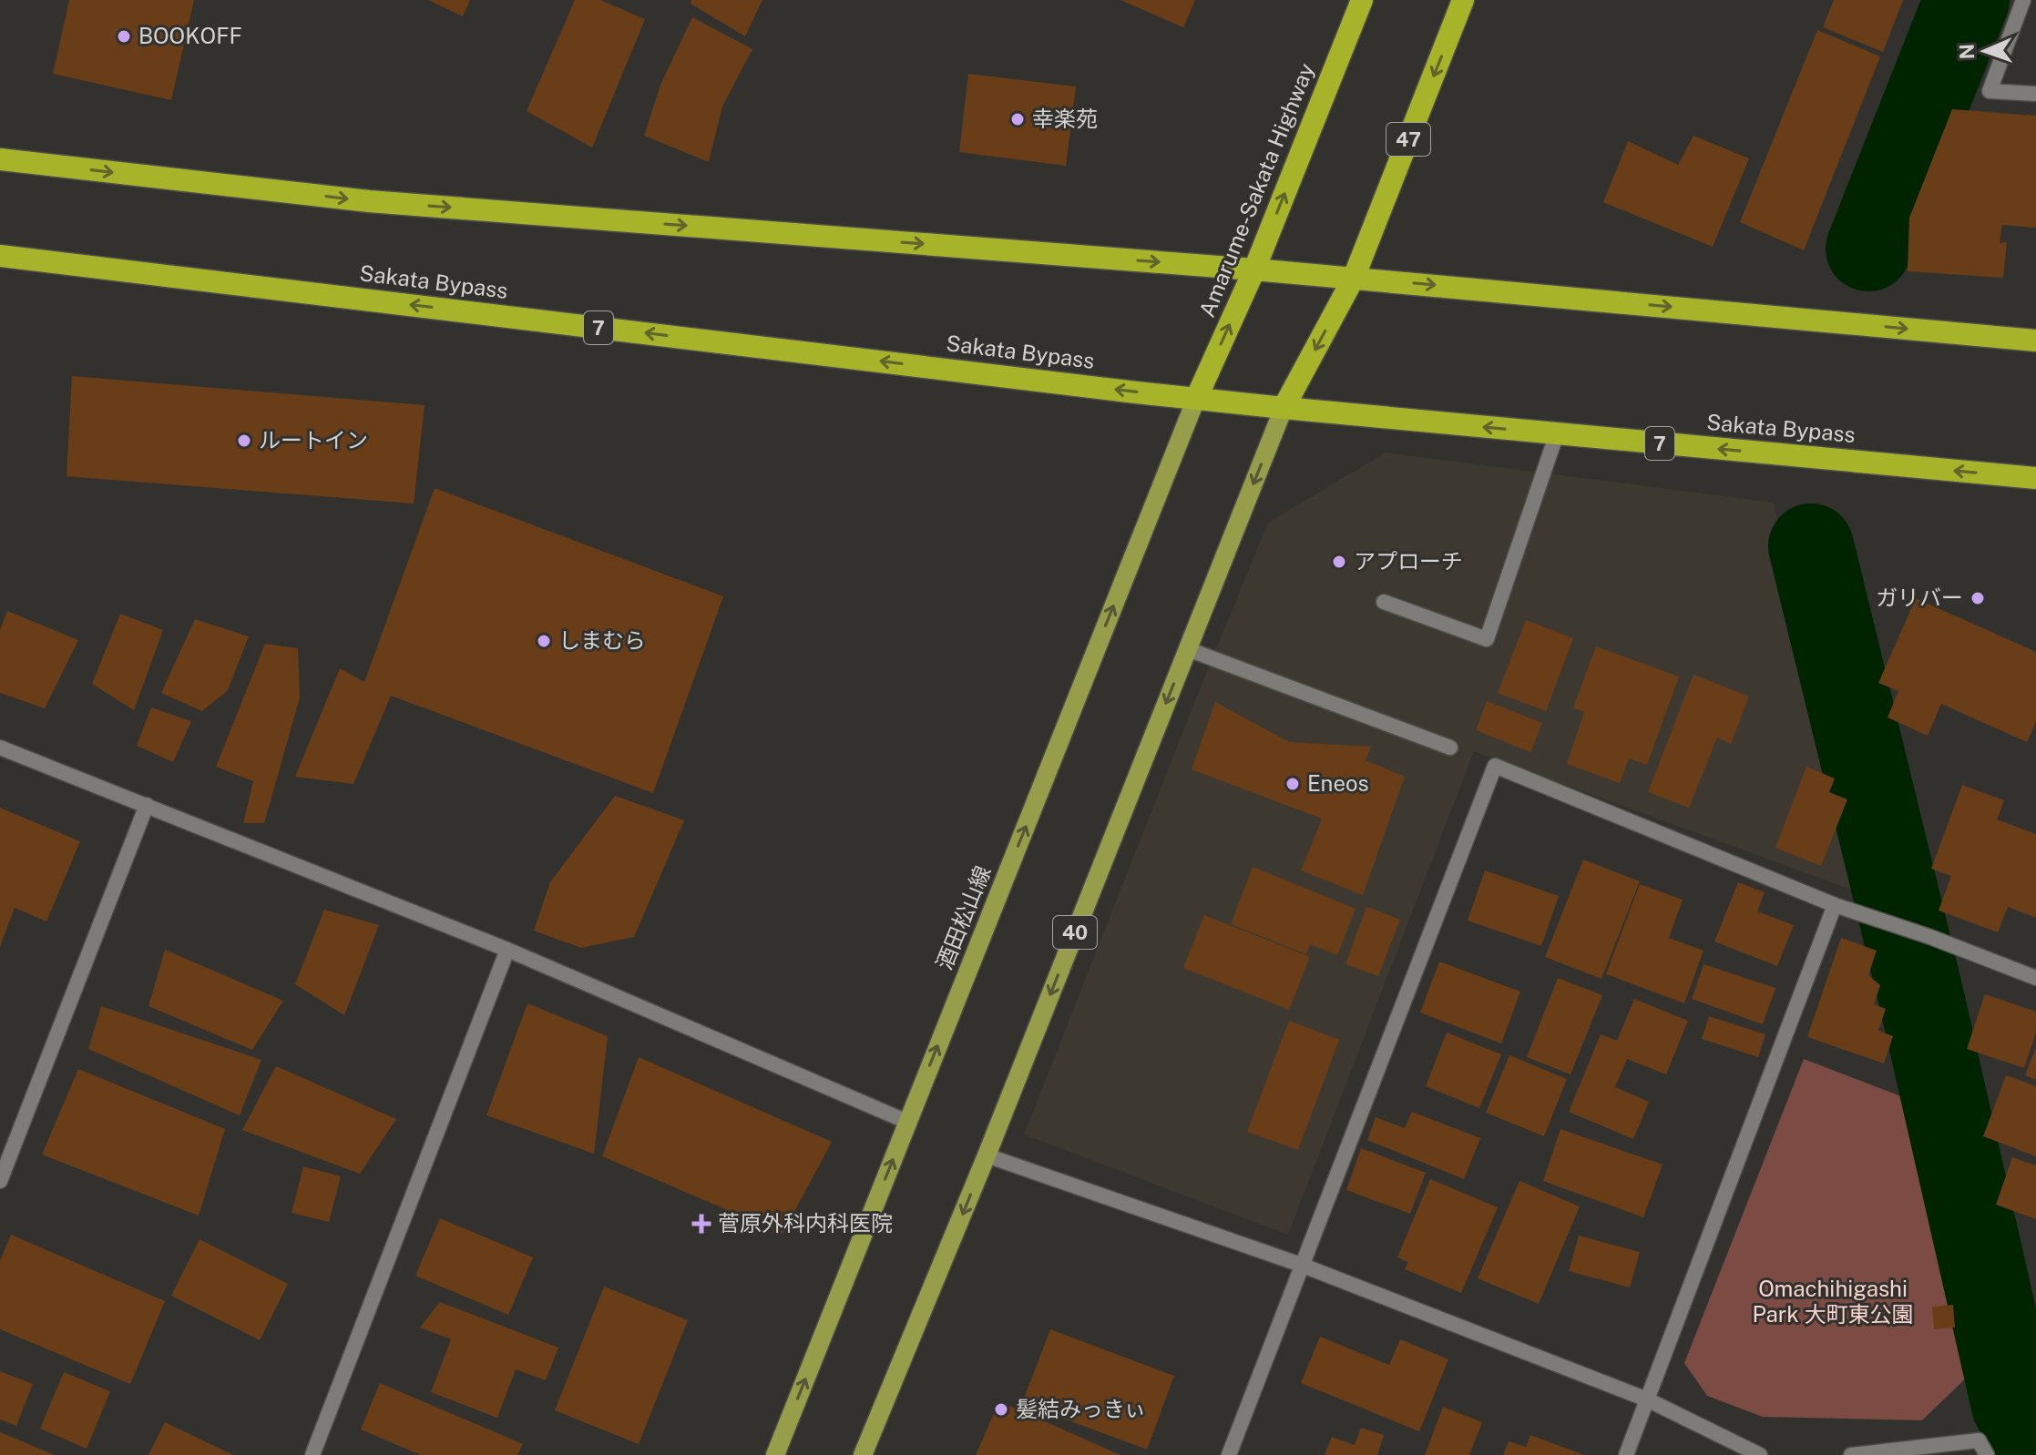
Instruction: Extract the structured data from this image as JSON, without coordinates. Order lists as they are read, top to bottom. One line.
{"streets":{"highway":["47","Amarume-Sakata Highway","Sakata Bypass","7"],"main road":["酒田松山線","40"]},"crossings":[["47","Sakata Bypass"],["47","40"],["Amarume-Sakata Highway","Sakata Bypass"],["Amarume-Sakata Highway","酒田松山線"],["Sakata Bypass","酒田松山線"],["Sakata Bypass","40"]],"parks":["Omachihigashi Park 大町東公園"],"places":{"other":["BOOKOFF","幸楽苑","ルートイン","アプローチ","ガリバー","しまむら","Eneos","髪結みっきぃ"],"health":["菅原外科内科医院"]},"north":"left"}
